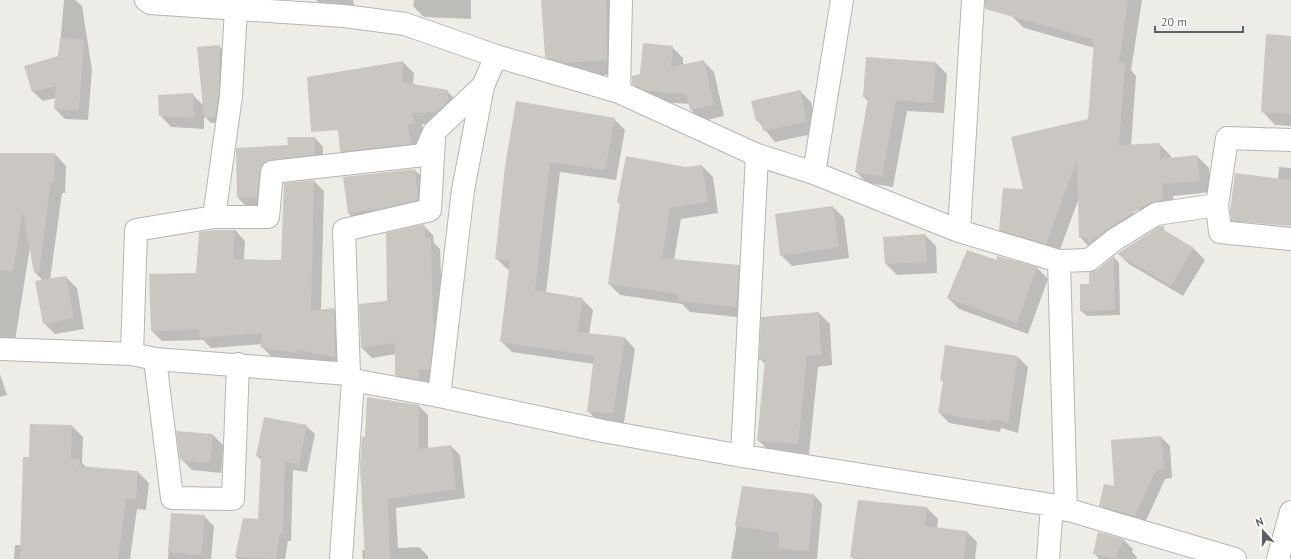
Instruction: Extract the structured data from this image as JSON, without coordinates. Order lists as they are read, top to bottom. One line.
{"scale_bar":"20 m","north":"top"}
